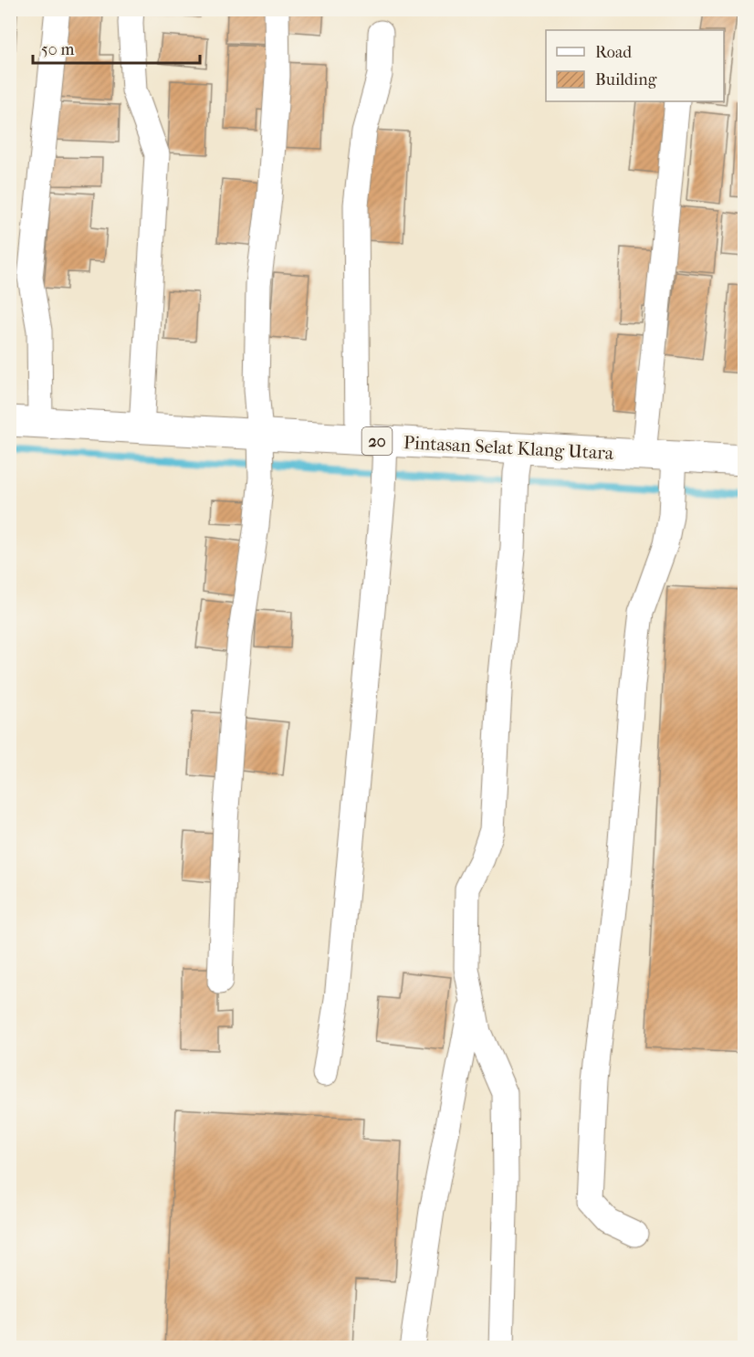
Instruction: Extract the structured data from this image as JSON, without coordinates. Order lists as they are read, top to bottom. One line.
{"streets":{"highway":["20","Pintasan Selat Klang Utara"]},"legend":["Road","Building"],"scale_bar":"50 m"}
